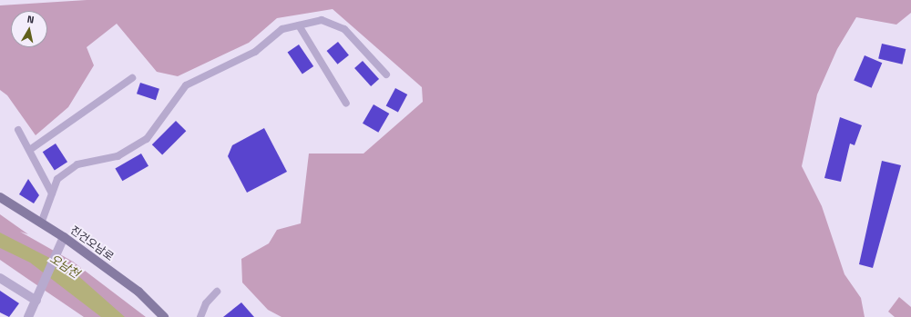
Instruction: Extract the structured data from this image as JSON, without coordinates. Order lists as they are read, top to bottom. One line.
{"streets":{"main road":["진건오남로"]},"water":["오남천"],"north":"top"}
